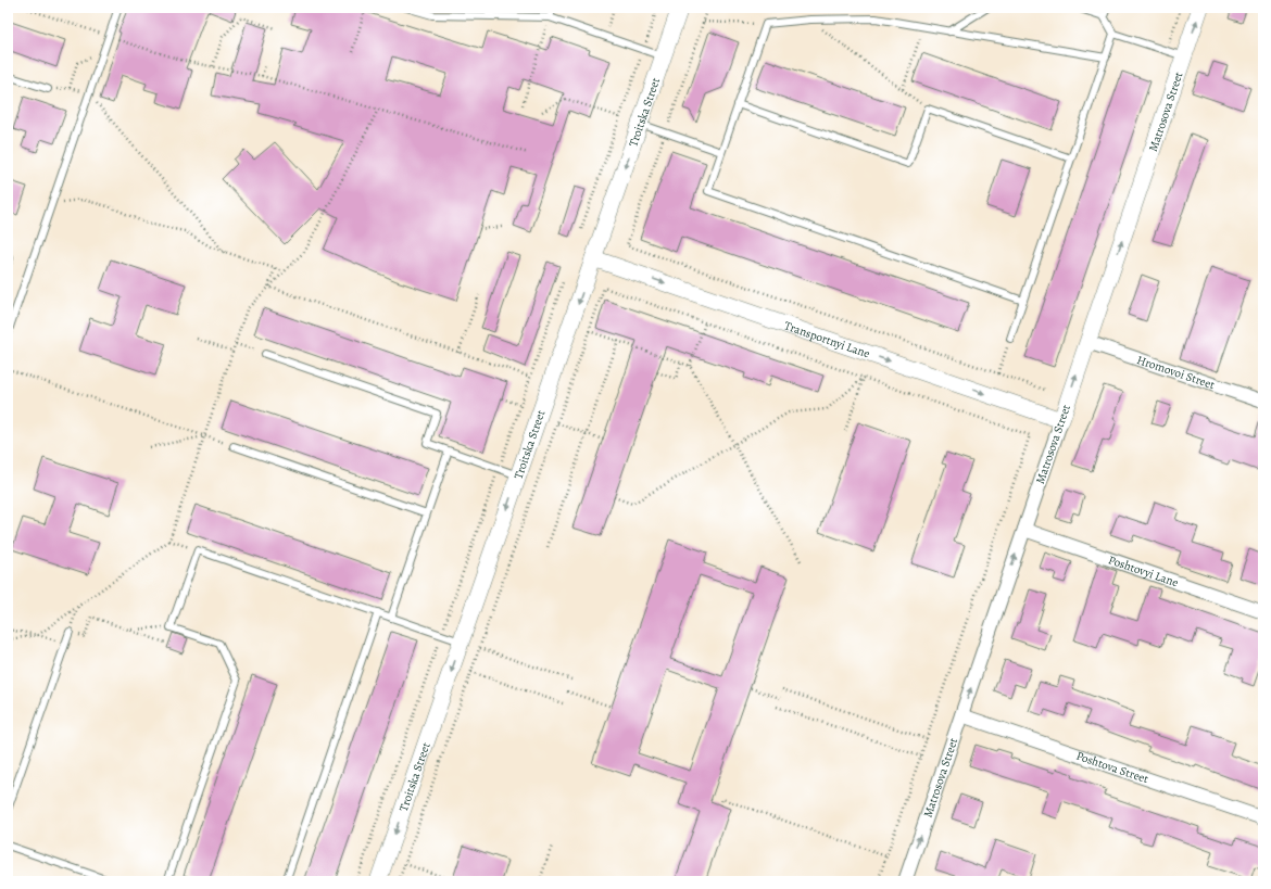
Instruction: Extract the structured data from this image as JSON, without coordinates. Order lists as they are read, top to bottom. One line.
{"streets":{"street":["Troitska Street","Matrosova Street","Transportnyi Lane","Hromovoi Street","Poshtovyi Lane","Poshtova Street"]},"crossings":[["Troitska Street","Transportnyi Lane"],["Matrosova Street","Transportnyi Lane"],["Matrosova Street","Hromovoi Street"],["Matrosova Street","Poshtovyi Lane"],["Matrosova Street","Poshtova Street"]],"one_way":["Troitska Street","Matrosova Street","Transportnyi Lane"]}
